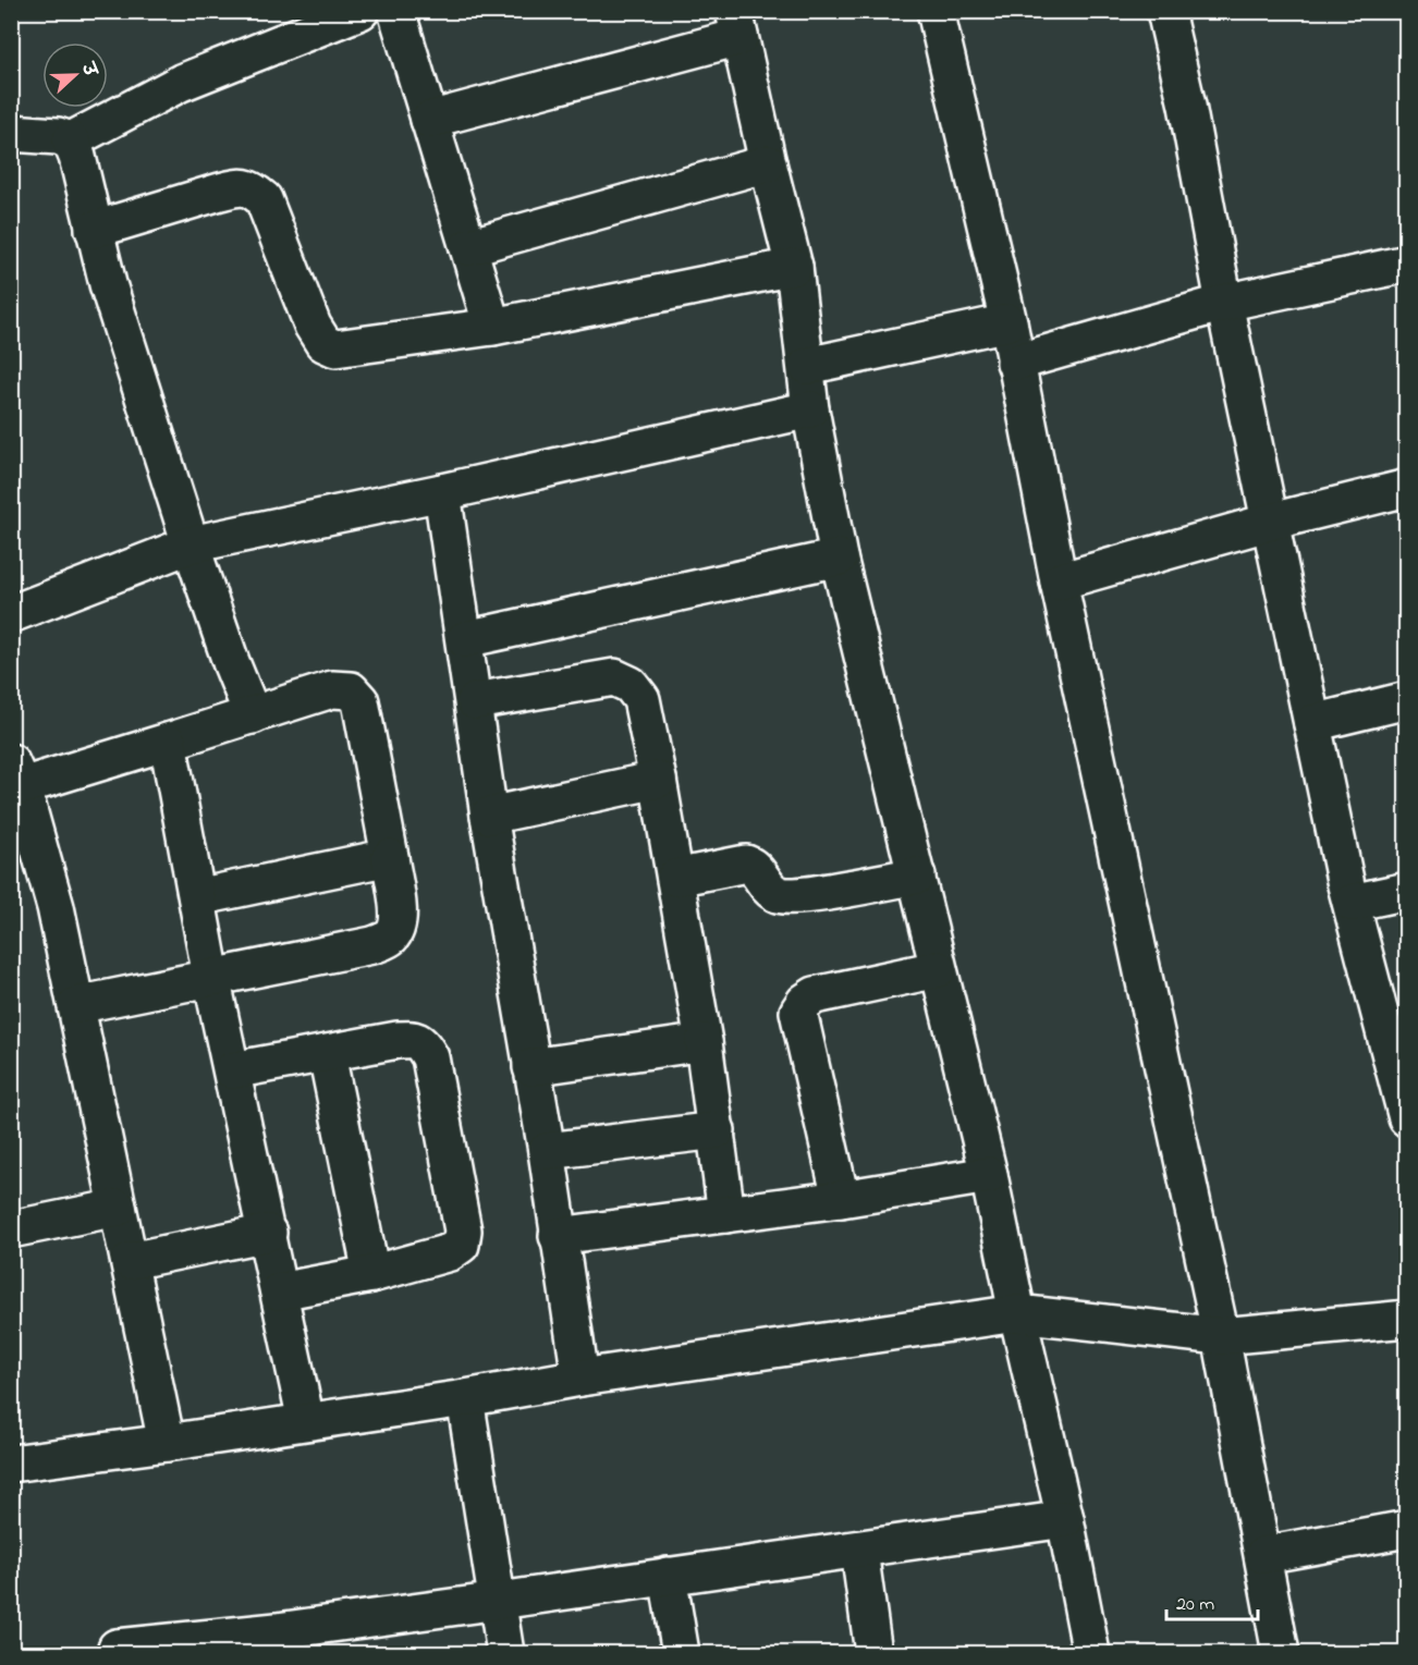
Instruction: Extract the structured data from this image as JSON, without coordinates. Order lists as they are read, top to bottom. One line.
{"scale_bar":"20 m","north":"right"}
